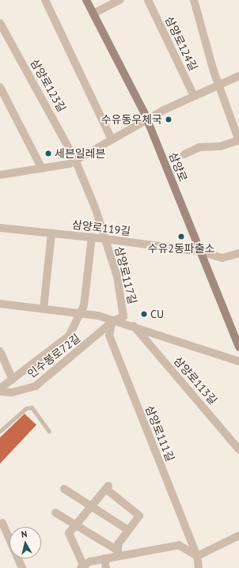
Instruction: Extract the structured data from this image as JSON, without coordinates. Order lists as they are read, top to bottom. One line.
{"streets":{"main road":["삼양로"],"street":["삼양로124길","삼양로123길","삼양로119길","삼양로117길","인수봉로72길","삼양로113길","삼양로111길"]},"crossings":[["삼양로123길","삼양로117길"],["삼양로","삼양로119길"],["삼양로119길","삼양로117길"],["삼양로117길","인수봉로72길"],["삼양로117길","삼양로111길"],["인수봉로72길","삼양로111길"]],"places":["수유동우체국","세븐일레븐","수유2동파출소","CU"],"north":"top"}
